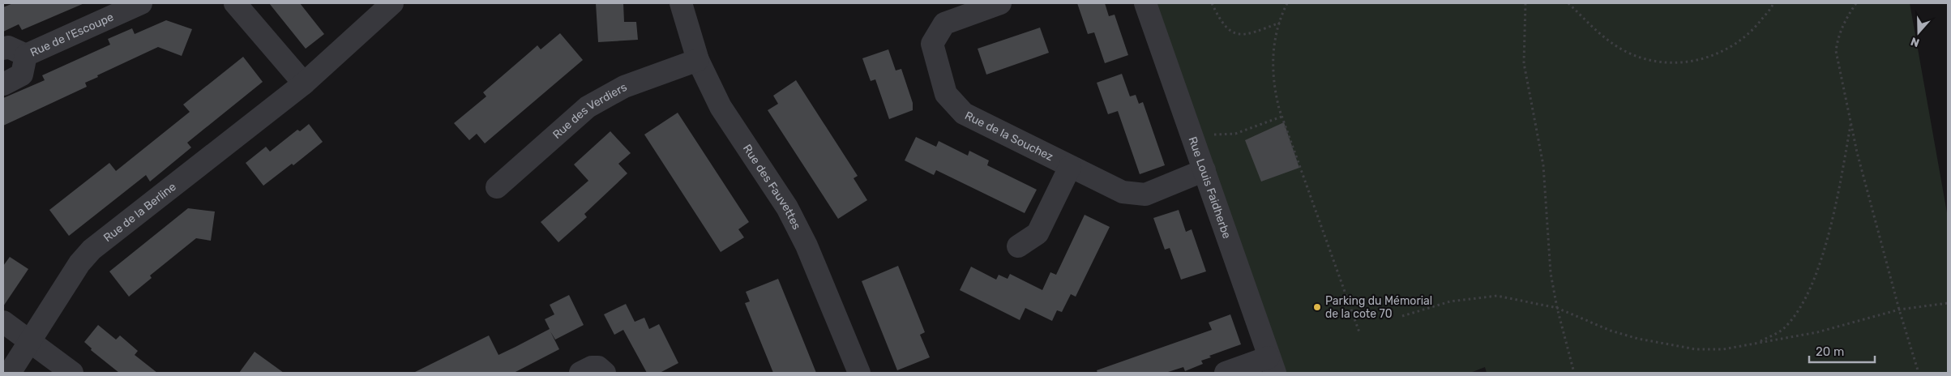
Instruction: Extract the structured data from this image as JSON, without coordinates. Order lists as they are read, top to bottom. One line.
{"streets":{"street":["Rue de l'Escoupe","Rue des Verdiers","Rue de la Souchez","Rue des Fauvettes","Rue Louis Faidherbe","Rue de la Berline"]},"crossings":[["Rue des Verdiers","Rue des Fauvettes"],["Rue de la Souchez","Rue Louis Faidherbe"]],"places":["Parking du Mémorial de la cote 70"],"scale_bar":"20 m","north":"bottom"}
